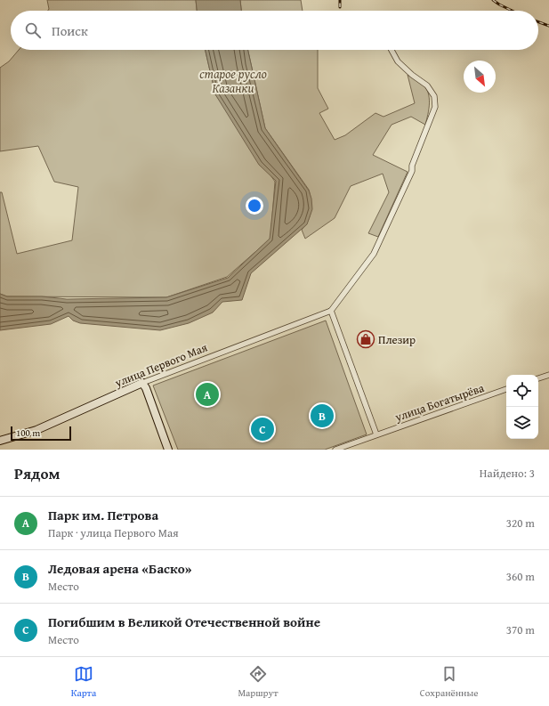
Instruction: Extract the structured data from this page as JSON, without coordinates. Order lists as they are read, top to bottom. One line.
{"streets":{"street":["улица Первого Мая","улица Богатырёва"]},"water":["старое русло Казанки"],"places":{"shop":["Плезир"]},"scale_bar":"100 m","north":"bottom right","page":{"search":"Поиск","pins":["A","B","C"],"scale":"100 m","heading":["Рядом","Найдено: 3"],"list":[{"mark":"A","name":"Парк им. Петрова","note":"Парк · улица Первого Мая","value":"320 m"},{"mark":"B","name":"Ледовая арена «Баско»","note":"Место","value":"360 m"},{"mark":"C","name":"Погибшим в Великой Отечественной войне","note":"Место","value":"370 m"}],"nav":["Карта","Маршрут","Сохранённые"]}}
